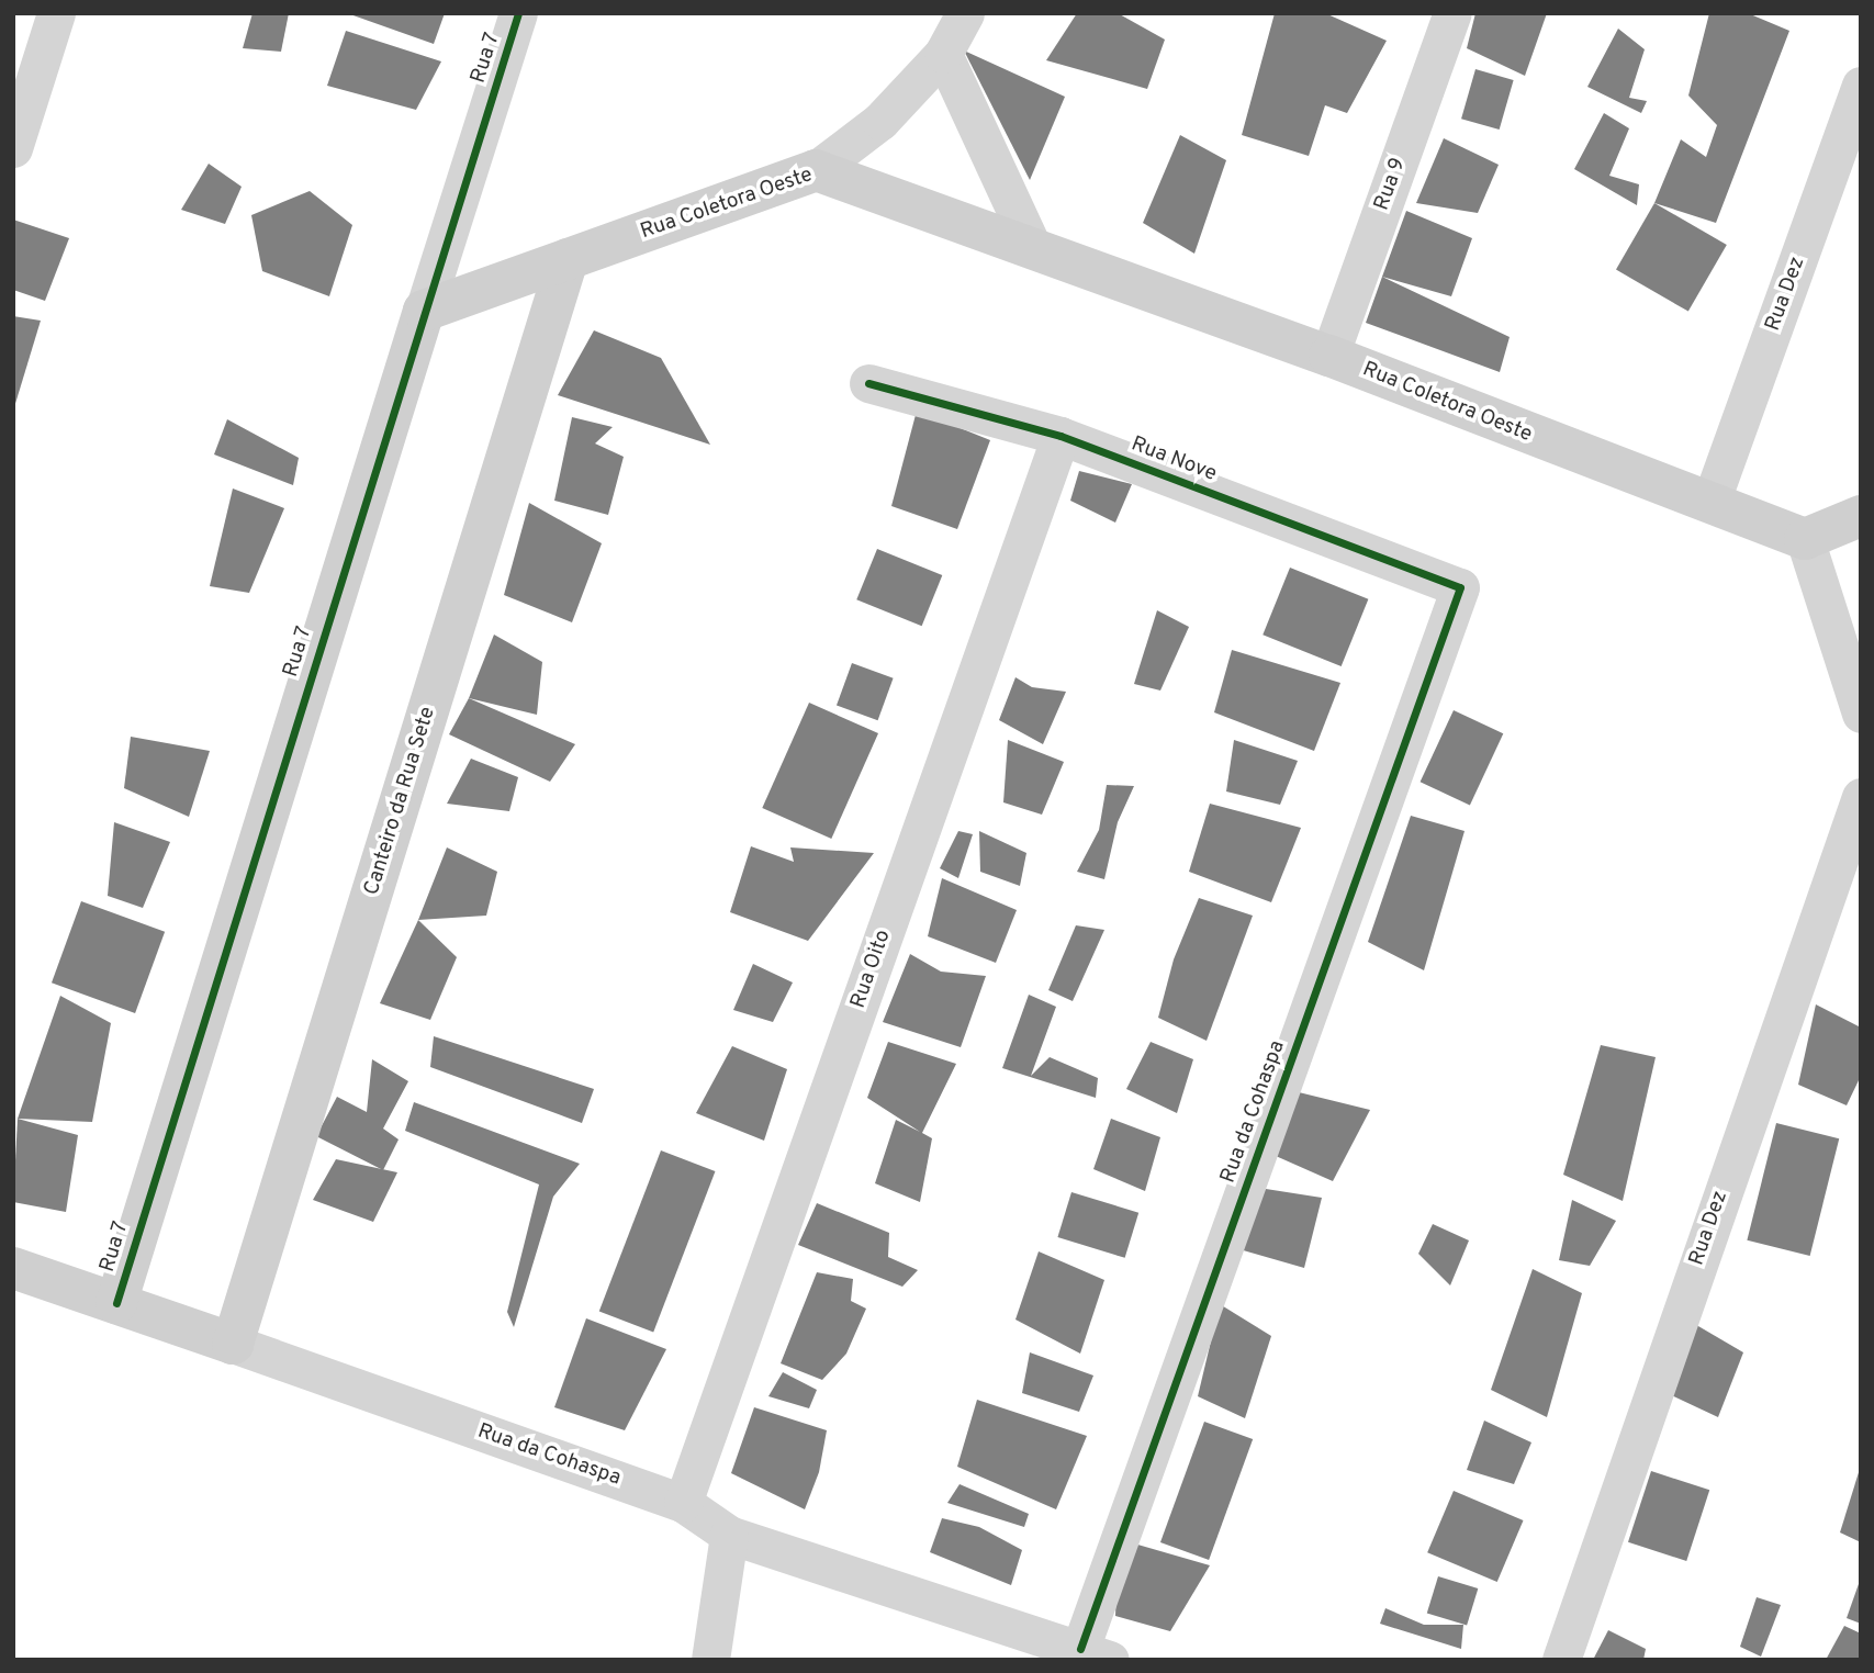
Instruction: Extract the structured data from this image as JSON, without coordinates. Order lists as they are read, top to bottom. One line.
{"streets":{"street":["Rua 7","Rua 9","Rua Coletora Oeste","Rua Dez","Rua Nove","Canteiro da Rua Sete","Rua Oito","Rua da Cohaspa"]},"crossings":[["Rua 7","Rua Coletora Oeste"],["Rua 7","Rua da Cohaspa"],["Rua 9","Rua Coletora Oeste"],["Rua Coletora Oeste","Rua Dez"],["Rua Coletora Oeste","Canteiro da Rua Sete"],["Rua Nove","Rua Oito"],["Rua Nove","Rua da Cohaspa"],["Canteiro da Rua Sete","Rua da Cohaspa"],["Rua Oito","Rua da Cohaspa"]]}
